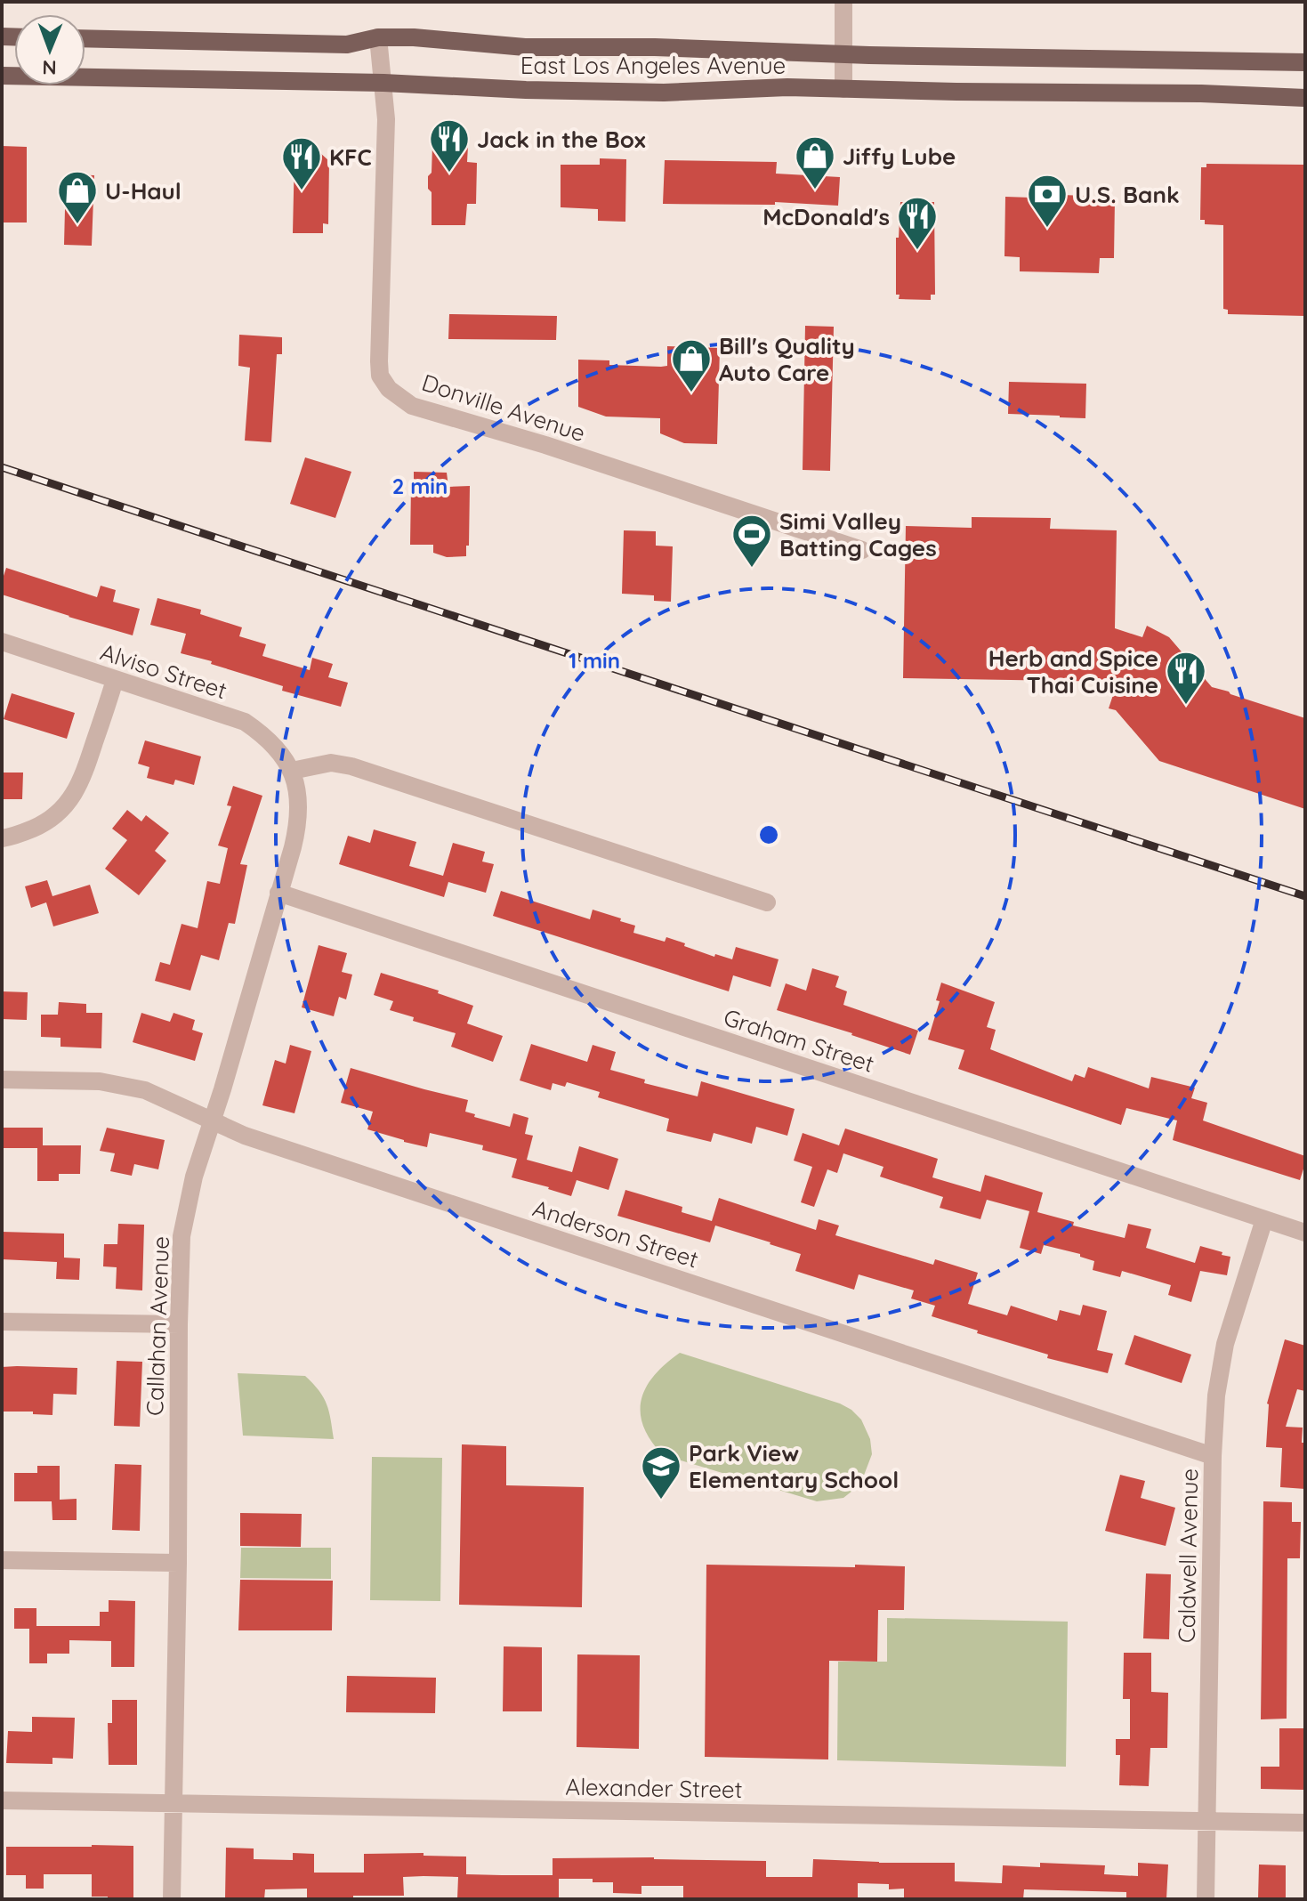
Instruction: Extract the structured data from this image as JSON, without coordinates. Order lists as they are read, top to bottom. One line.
{"streets":{"main road":["East Los Angeles Avenue"],"street":["Donville Avenue","Alviso Street","Graham Street","Anderson Street","Callahan Avenue","Caldwell Avenue","Alexander Street"]},"crossings":[["East Los Angeles Avenue","Donville Avenue"],["Alviso Street","Callahan Avenue"],["Graham Street","Callahan Avenue"],["Graham Street","Caldwell Avenue"],["Anderson Street","Callahan Avenue"],["Anderson Street","Caldwell Avenue"],["Callahan Avenue","Alexander Street"],["Caldwell Avenue","Alexander Street"]],"places":{"restaurant":["Jack in the Box","KFC","McDonald's","Herb and Spice Thai Cuisine"],"shop":["Jiffy Lube","U-Haul","Bill's Quality Auto Care"],"bank":["U.S. Bank"],"sports":["Simi Valley Batting Cages"],"school or university":["Park View Elementary School"]},"north":"bottom","rings":["2 min","1 min"]}
